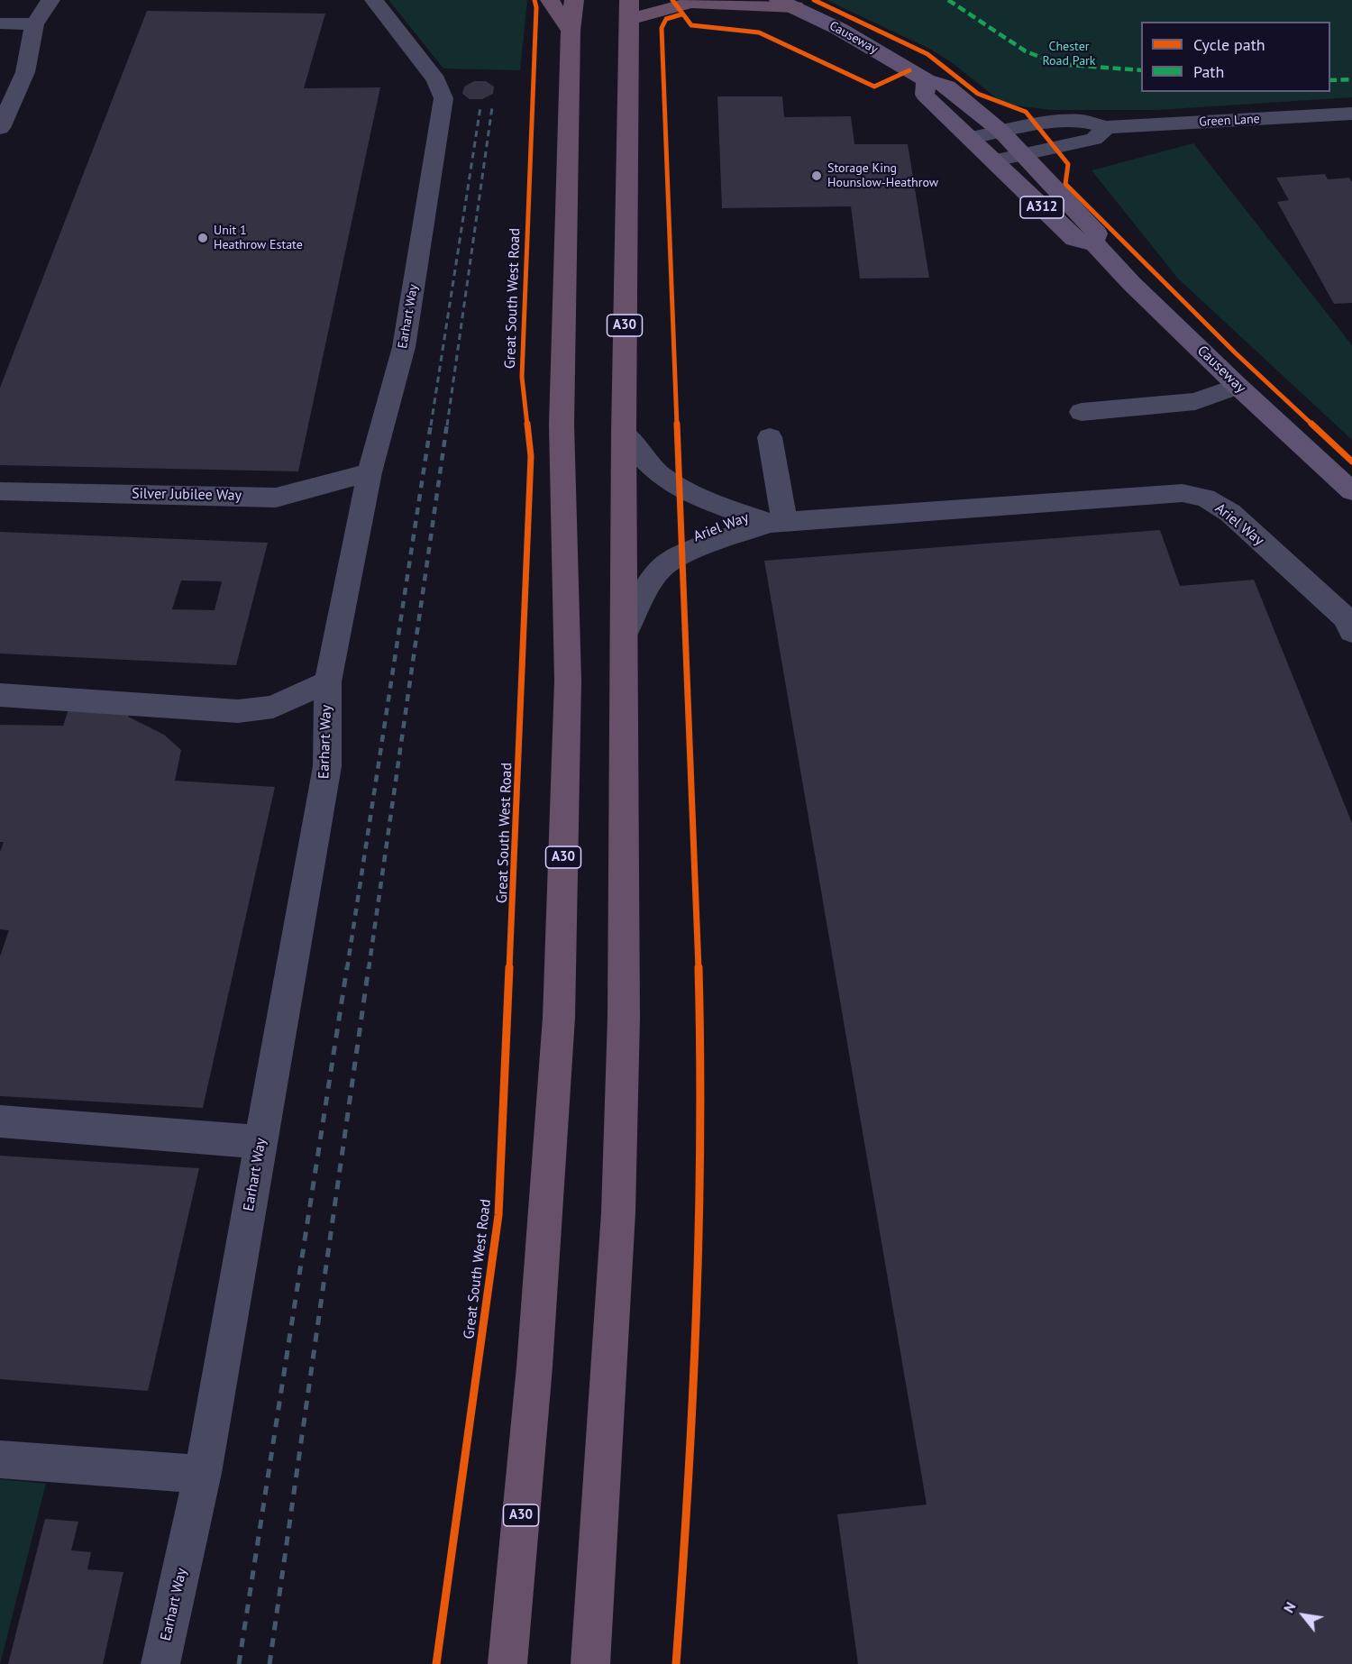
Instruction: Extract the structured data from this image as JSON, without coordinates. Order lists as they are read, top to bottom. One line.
{"streets":{"highway":["A30"],"main road":["Causeway","A312"],"street":["Green Lane","Earhart Way","Silver Jubilee Way","Ariel Way"],"cycle path":["Great South West Road"]},"crossings":[["Causeway","Green Lane"],["Causeway","A30"],["Earhart Way","Silver Jubilee Way"],["A30","Ariel Way"]],"parks":["Chester Road Park"],"places":["Storage King Hounslow-Heathrow","Unit 1 Heathrow Estate"],"legend":["Cycle path","Path"],"north":"top left"}
